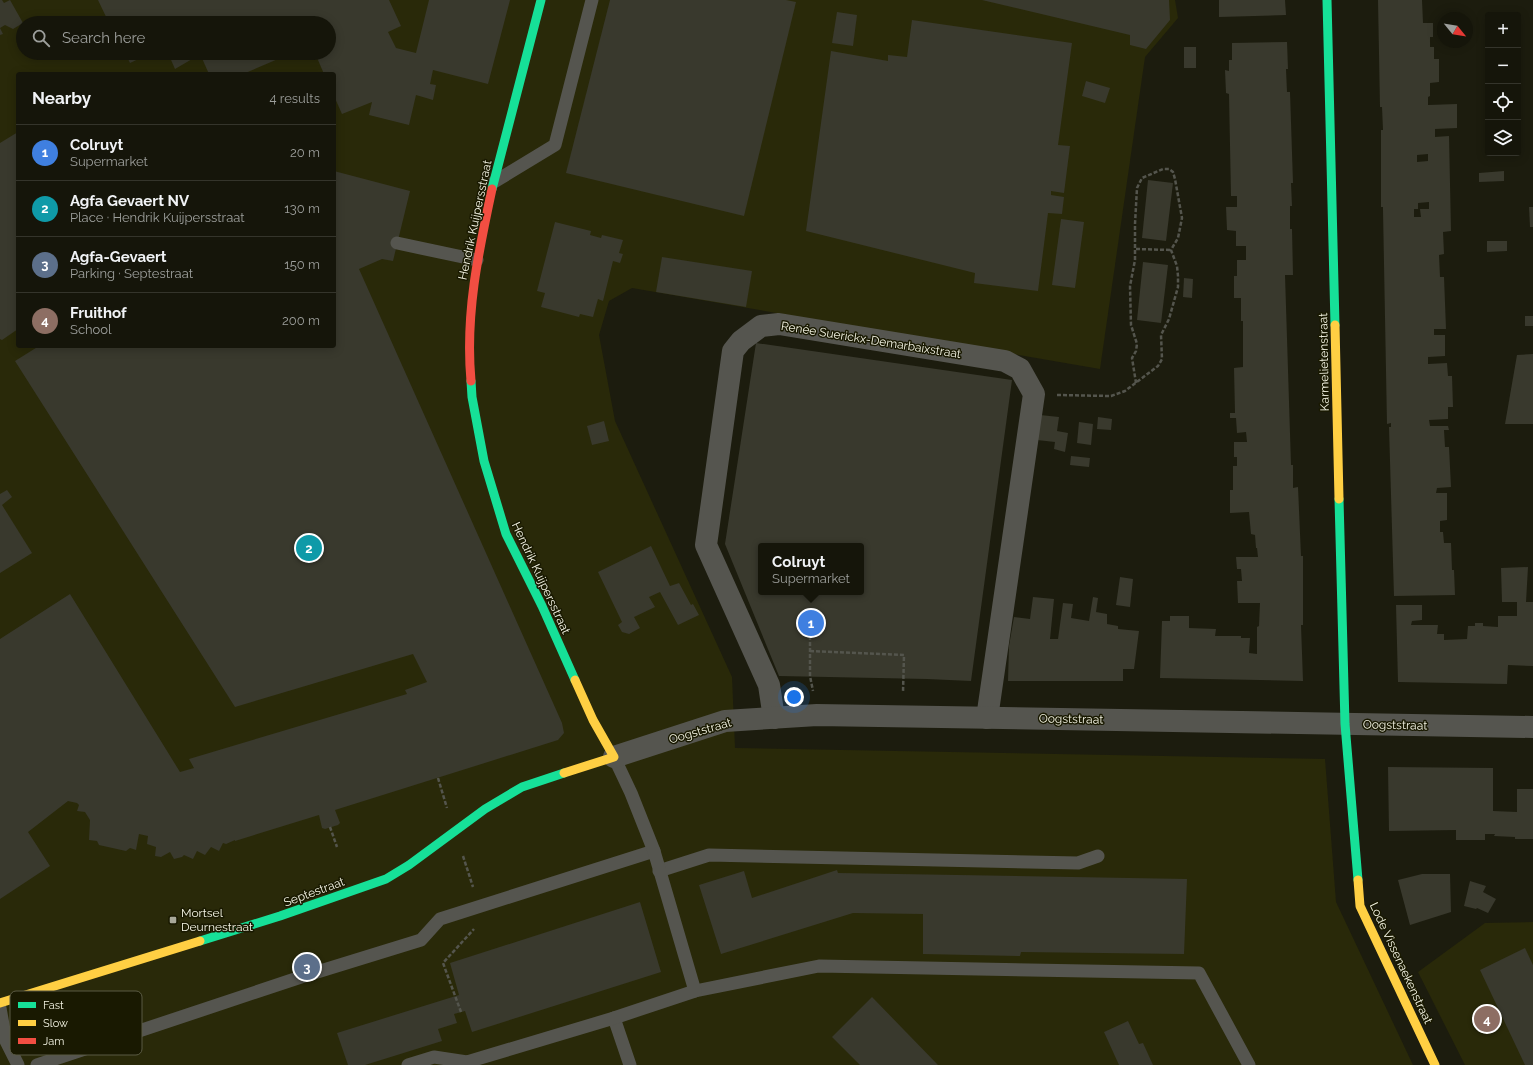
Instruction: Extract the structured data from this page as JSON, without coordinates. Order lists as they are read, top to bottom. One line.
{"streets":{"street":["Hendrik Kuijpersstraat","Renée Suerickx-Demarbaixstraat","Karmelietenstraat","Oogststraat","Septestraat","Lode Vissenaekenstraat"]},"crossings":[["Hendrik Kuijpersstraat","Oogststraat"],["Hendrik Kuijpersstraat","Septestraat"],["Renée Suerickx-Demarbaixstraat","Oogststraat"],["Karmelietenstraat","Oogststraat"],["Karmelietenstraat","Lode Vissenaekenstraat"],["Oogststraat","Septestraat"],["Oogststraat","Lode Vissenaekenstraat"]],"places":{"transit":["Mortsel Deurnestraat"]},"legend":["Fast","Slow","Jam"],"north":"bottom right","page":{"map_buttons":["+","−"],"search":"Search here","heading":["Nearby","4 results"],"list":[{"mark":"1","name":"Colruyt","note":"Supermarket","value":"20 m"},{"mark":"2","name":"Agfa Gevaert NV","note":"Place · Hendrik Kuijpersstraat","value":"130 m"},{"mark":"3","name":"Agfa-Gevaert","note":"Parking · Septestraat","value":"150 m"},{"mark":"4","name":"Fruithof","note":"School","value":"200 m"}],"pins":["2","1","3","4"],"popup":["Colruyt","Supermarket"]}}
